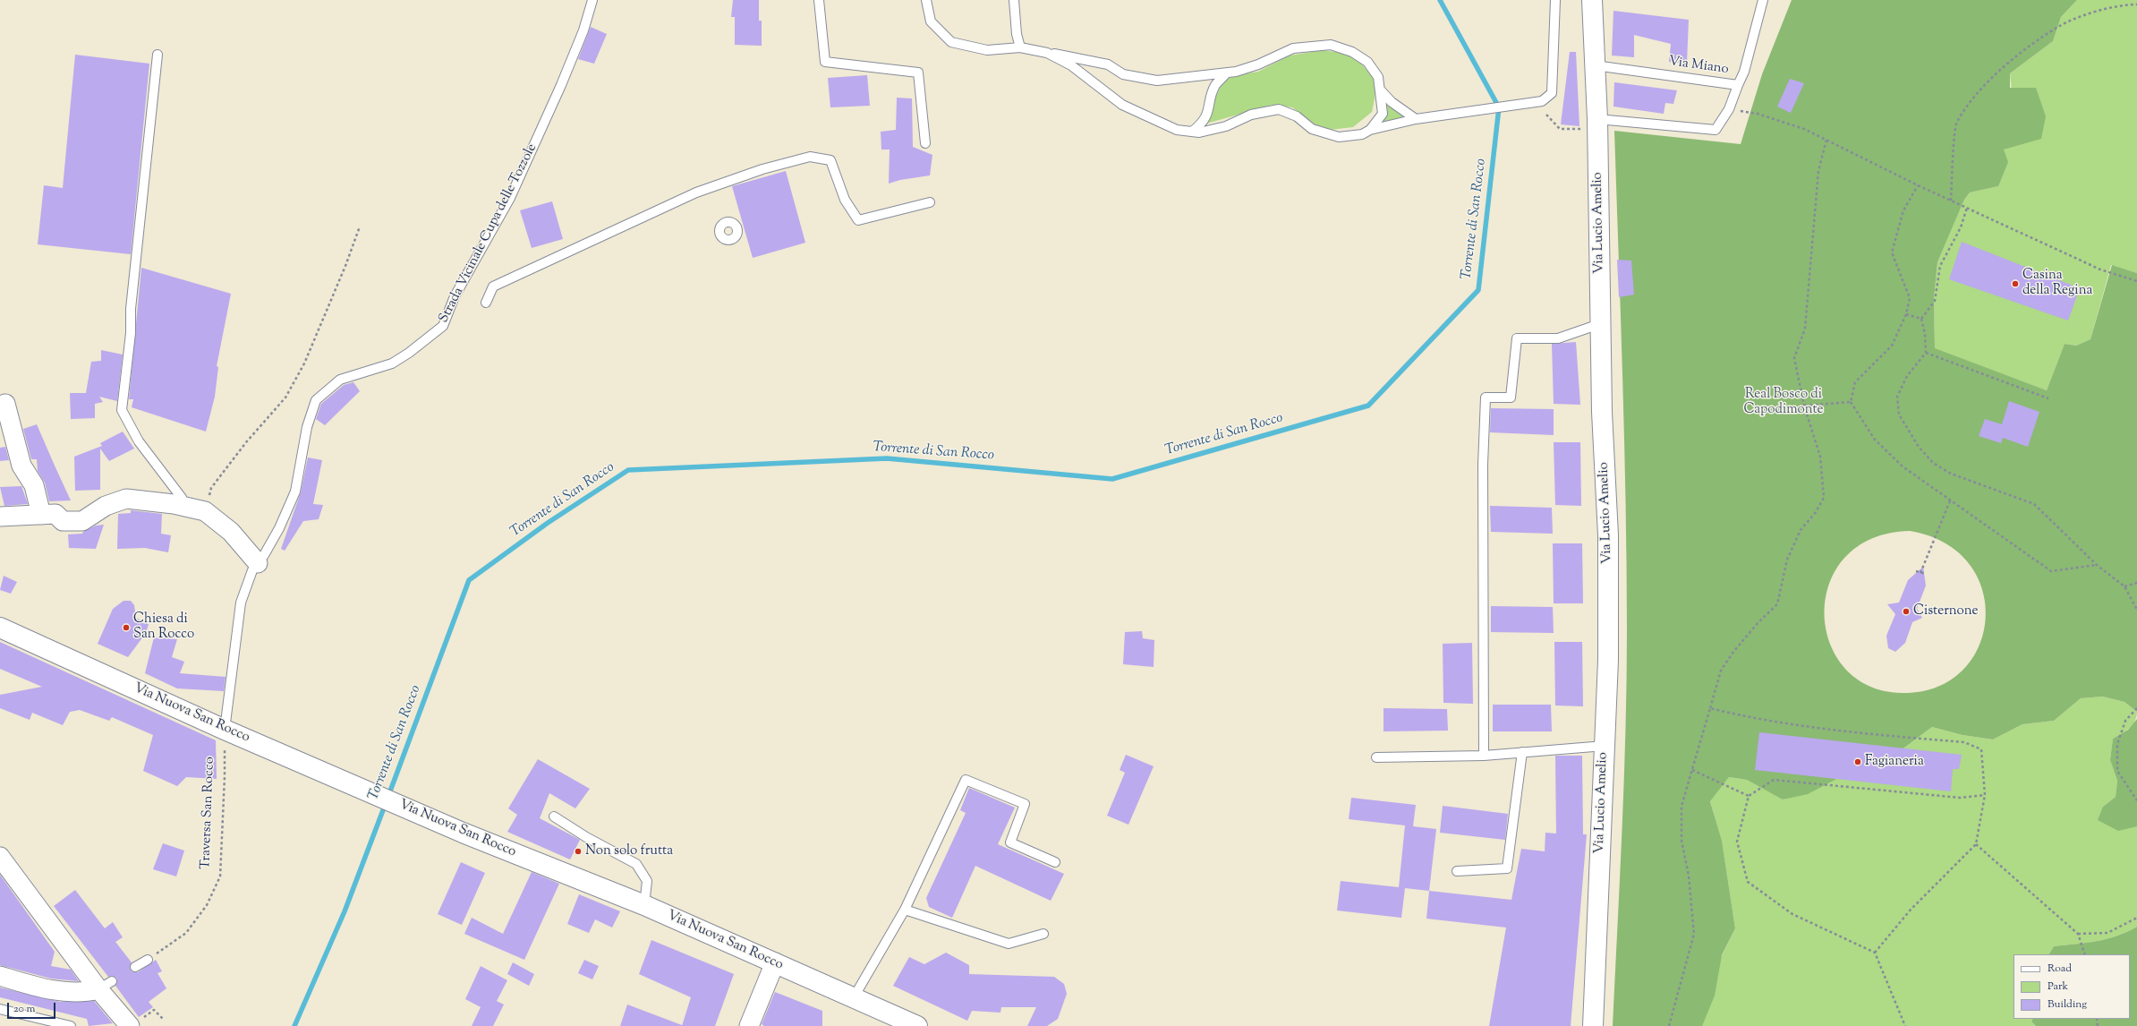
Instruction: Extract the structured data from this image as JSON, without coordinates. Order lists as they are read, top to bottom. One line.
{"streets":{"main road":["Via Lucio Amelio","Via Nuova San Rocco"],"lane":["Via Miano","Strada Vicinale Cupa delle Tozzole"],"path":["Traversa San Rocco"]},"crossings":[["Via Miano","Via Lucio Amelio"],["Strada Vicinale Cupa delle Tozzole","Via Nuova San Rocco"],["Strada Vicinale Cupa delle Tozzole","Traversa San Rocco"],["Via Nuova San Rocco","Traversa San Rocco"]],"water":["Torrente di San Rocco"],"parks":["Real Bosco di Capodimonte"],"places":["Casina della Regina","Cisternone","Chiesa di San Rocco","Fagianeria","Non solo frutta"],"legend":["Road","Park","Building"],"scale_bar":"20 m"}
